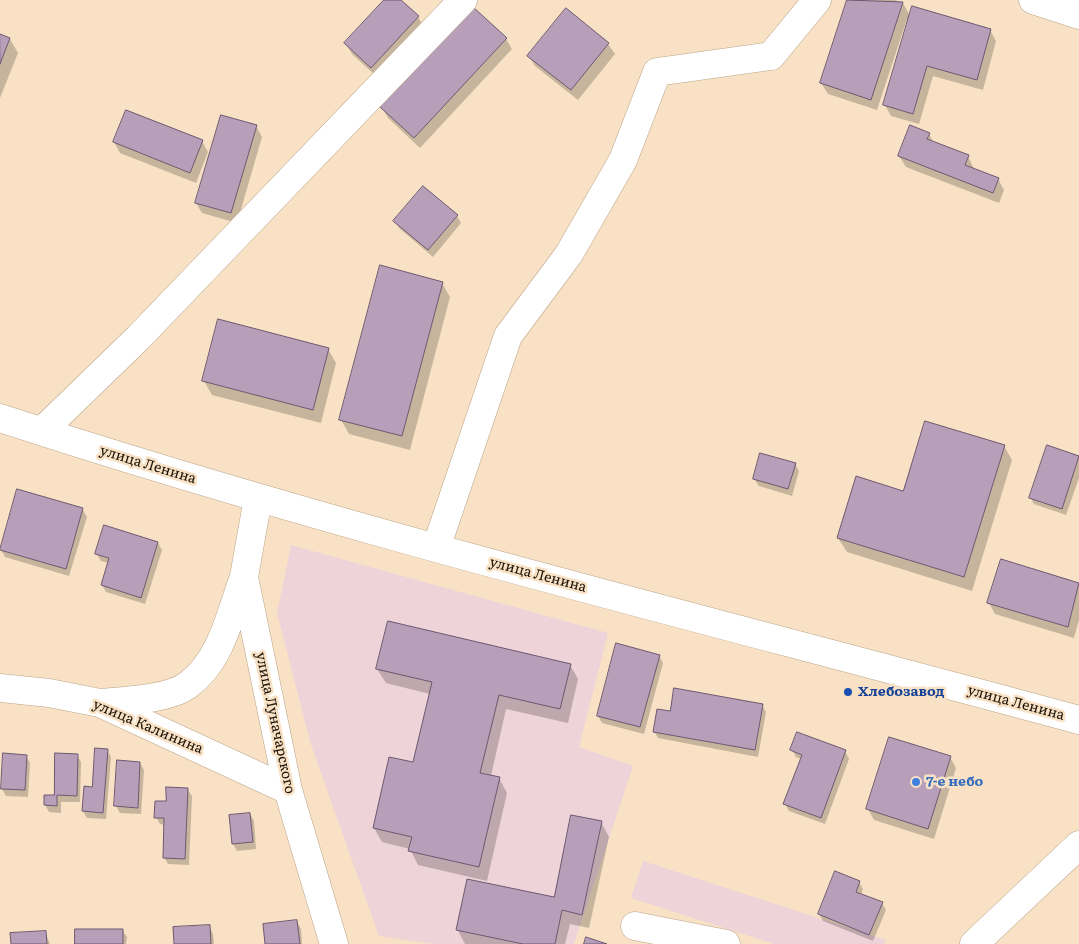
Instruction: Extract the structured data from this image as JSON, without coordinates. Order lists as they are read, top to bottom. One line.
{"streets":{"street":["улица Ленина","улица Луначарского","улица Калинина"]},"crossings":[["улица Ленина","улица Луначарского"],["улица Луначарского","улица Калинина"]],"places":["Хлебозавод","7-е небо"]}
